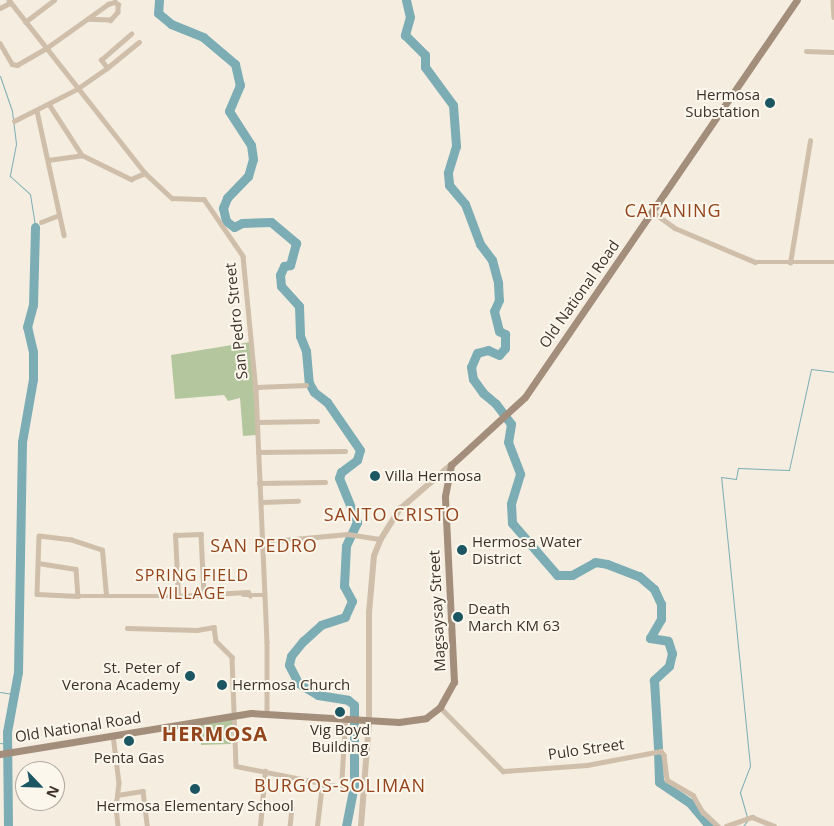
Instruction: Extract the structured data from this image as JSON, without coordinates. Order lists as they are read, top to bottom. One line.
{"streets":{"main road":["Old National Road","Magsaysay Street"],"street":["San Pedro Street","Pulo Street"]},"crossings":[["Old National Road","San Pedro Street"],["Old National Road","Magsaysay Street"],["Magsaysay Street","Pulo Street"]],"districts":["CATANING","SANTO CRISTO","SAN PEDRO","SPRING FIELD VILLAGE","HERMOSA","BURGOS-SOLIMAN"],"places":["Hermosa Substation","Villa Hermosa","Hermosa Water District","Death March KM 63","St. Peter of Verona Academy","Hermosa Church","Vig Boyd Building","Penta Gas","Hermosa Elementary School"],"north":"bottom right"}
